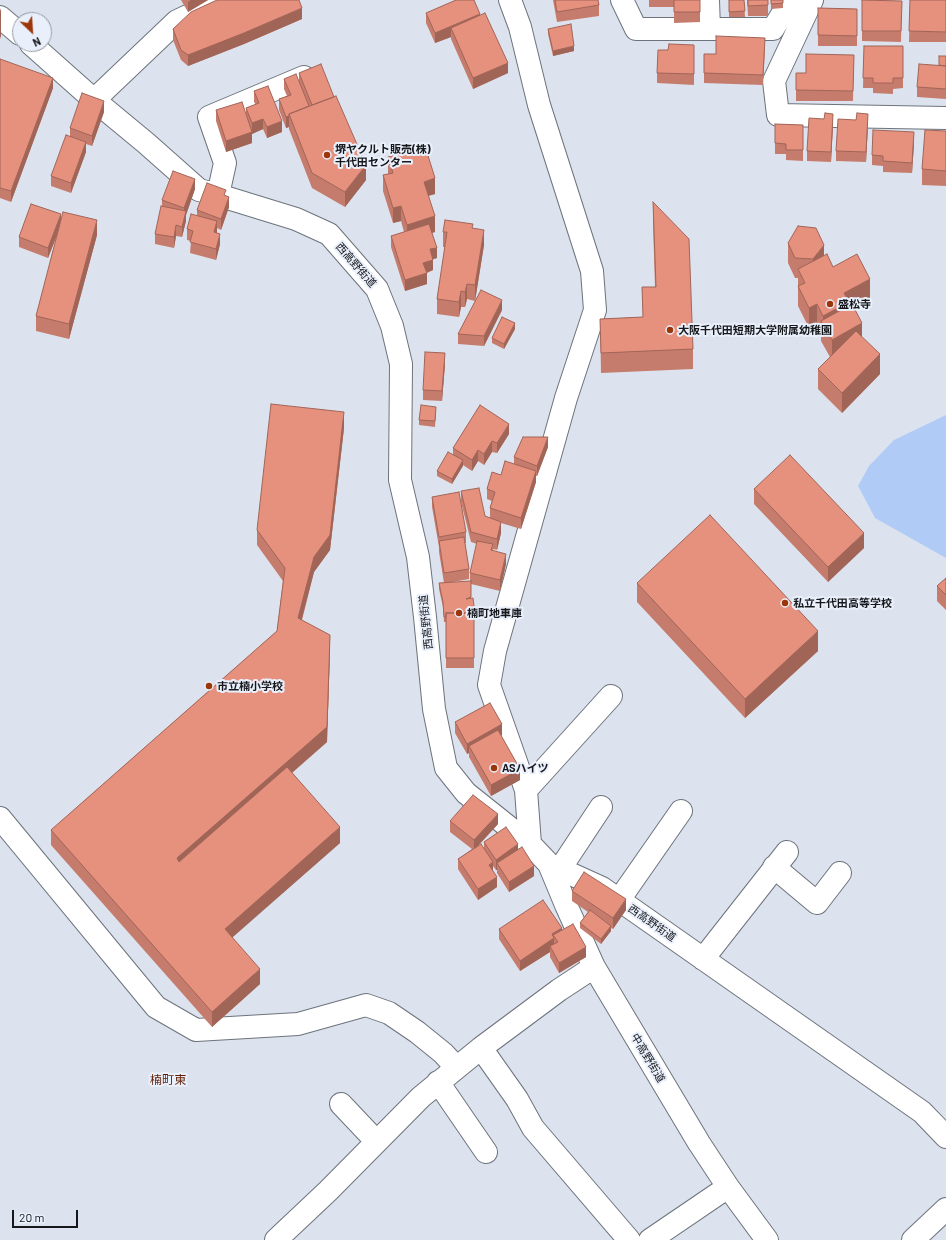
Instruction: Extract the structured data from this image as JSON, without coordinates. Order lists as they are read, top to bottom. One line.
{"streets":{"street":["西高野街道","中高野街道"]},"crossings":[["西高野街道","中高野街道"]],"districts":["楠町東"],"places":["堺ヤクルト販売(株) 千代田センター","盛松寺","大阪千代田短期大学附属幼稚園","私立千代田高等学校","楠町地車庫","市立楠小学校","ASハイツ"],"scale_bar":"20 m","north":"bottom right"}
